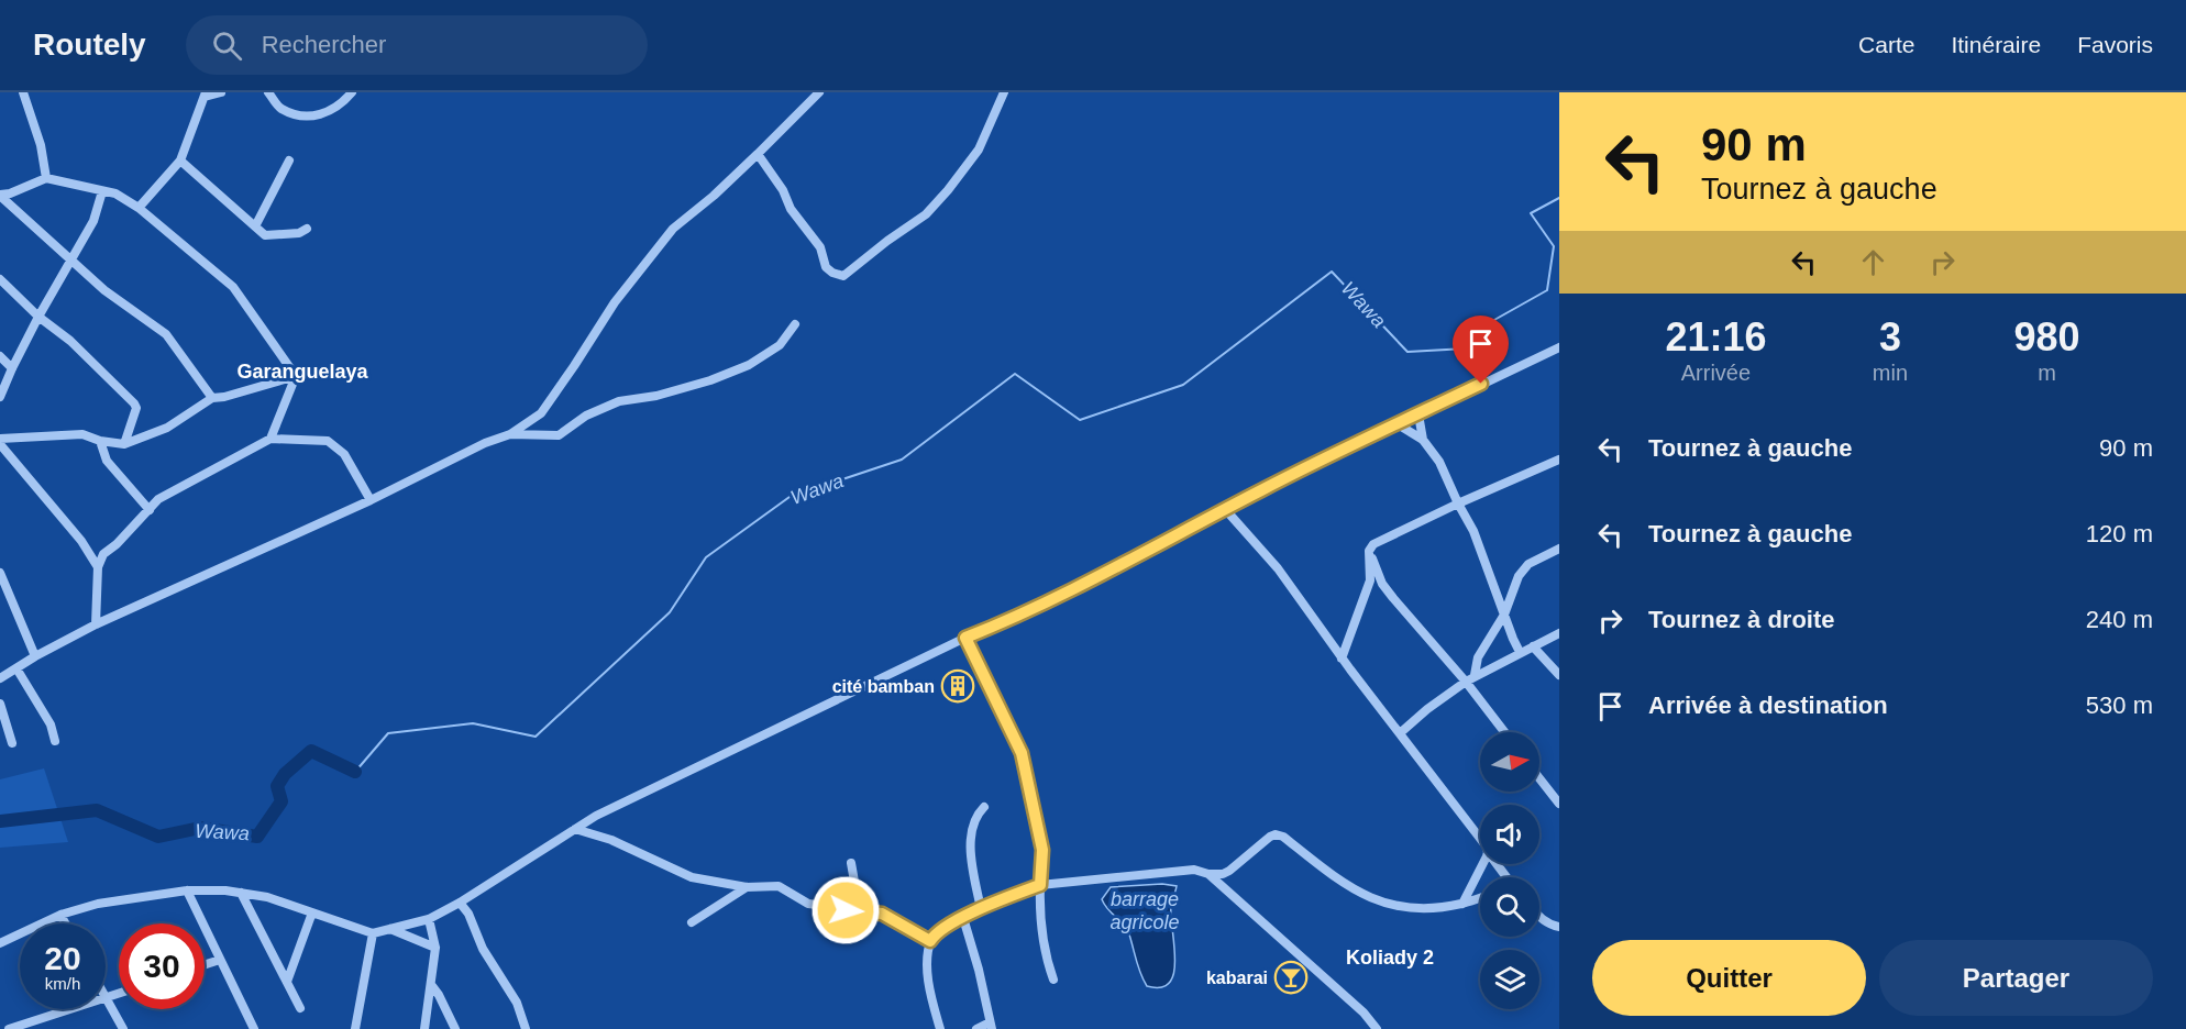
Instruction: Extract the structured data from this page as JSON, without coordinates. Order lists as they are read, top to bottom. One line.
{"districts":["Garanguelaya","Koliady 2"],"water":["Wawa","barrage agricole"],"places":{"building":["cité bamban"],"bar":["kabarai"]},"north":"right","page":{"header":"Routely","search":"Rechercher","nav":["Carte","Itinéraire","Favoris"],"turn":["90 m","Tournez à gauche"],"eta":["21:16","Arrivée","3","min","980","m"],"list":[{"name":"Tournez à gauche","value":"90 m"},{"name":"Tournez à gauche","value":"120 m"},{"name":"Tournez à droite","value":"240 m"},{"name":"Arrivée à destination","value":"530 m"}],"speed":"20 km/h","limit":"30","buttons":["Quitter","Partager"]}}
